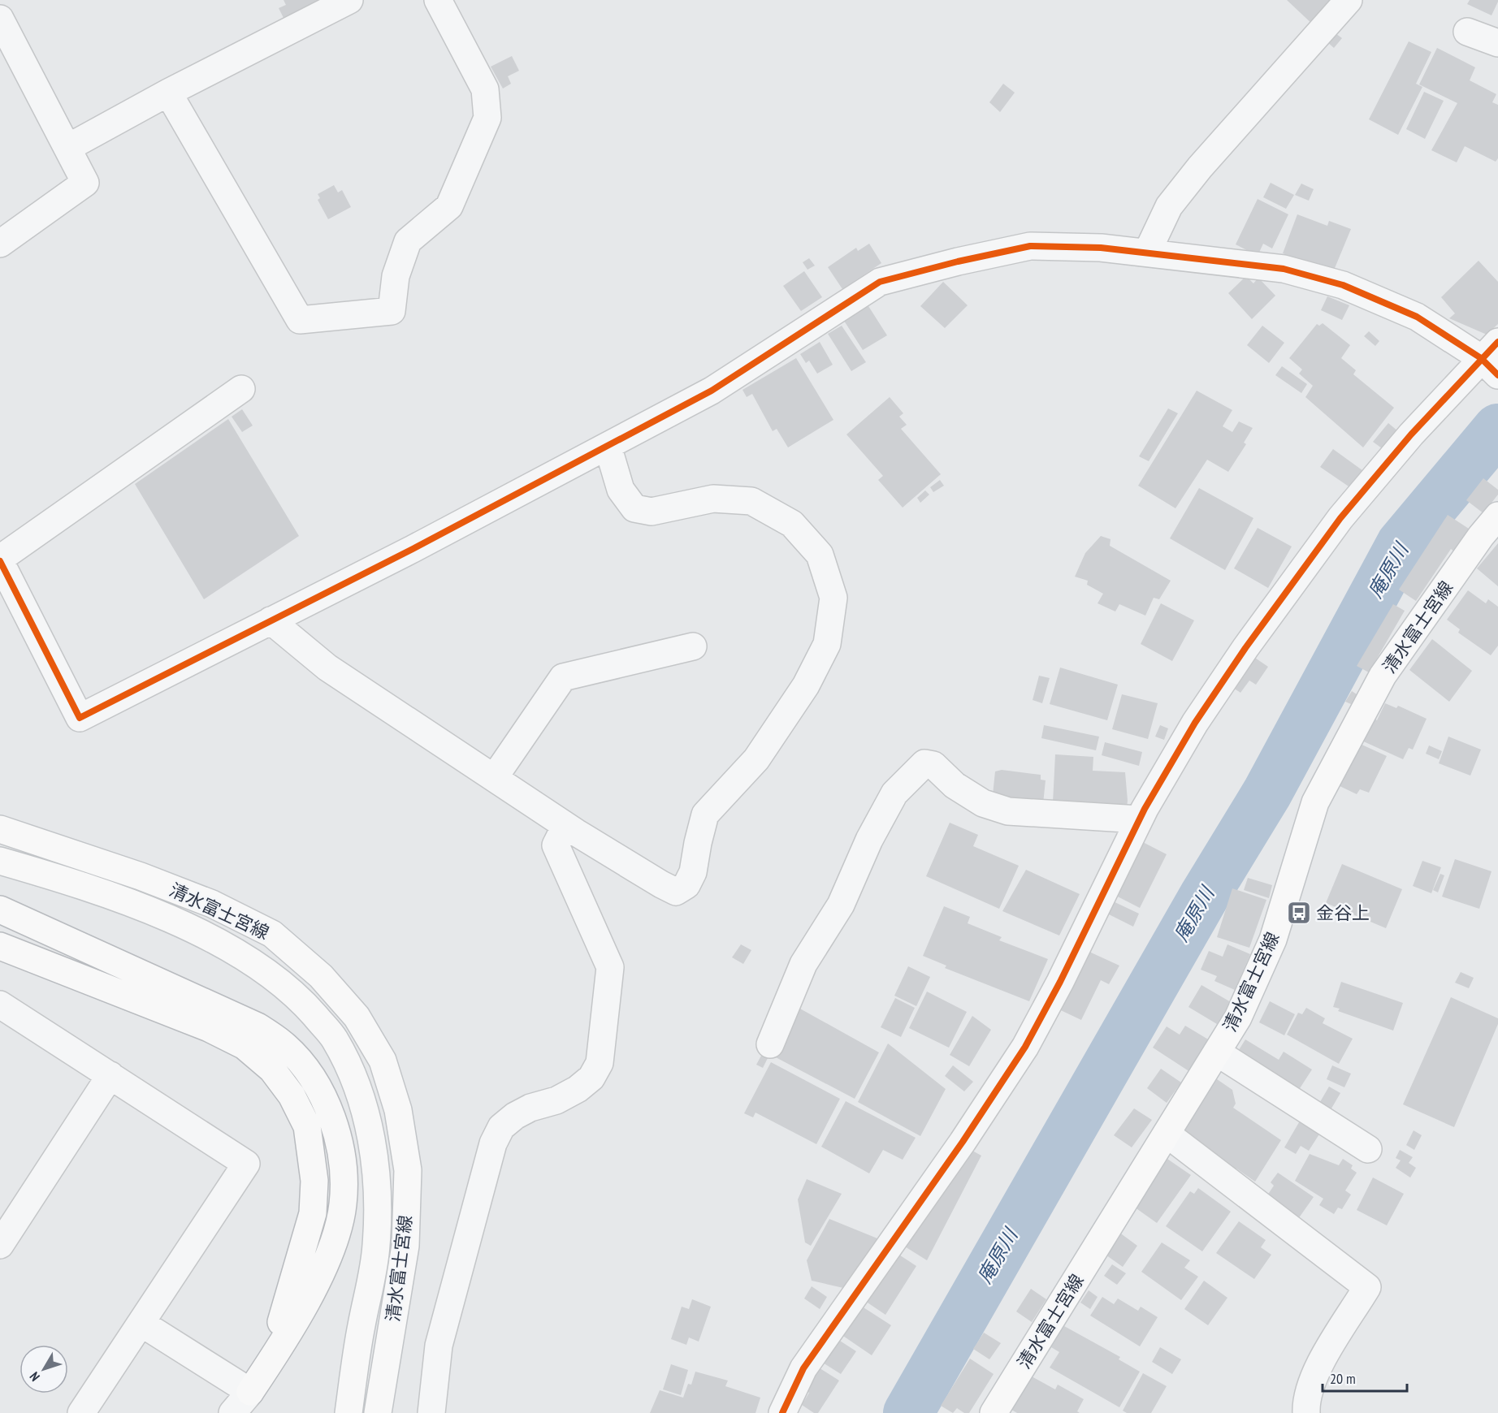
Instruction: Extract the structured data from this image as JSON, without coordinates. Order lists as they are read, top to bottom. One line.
{"streets":{"main road":["清水富士宮線"]},"water":["庵原川"],"places":{"bus stop":["金谷上"]},"scale_bar":"20 m","north":"bottom left"}
